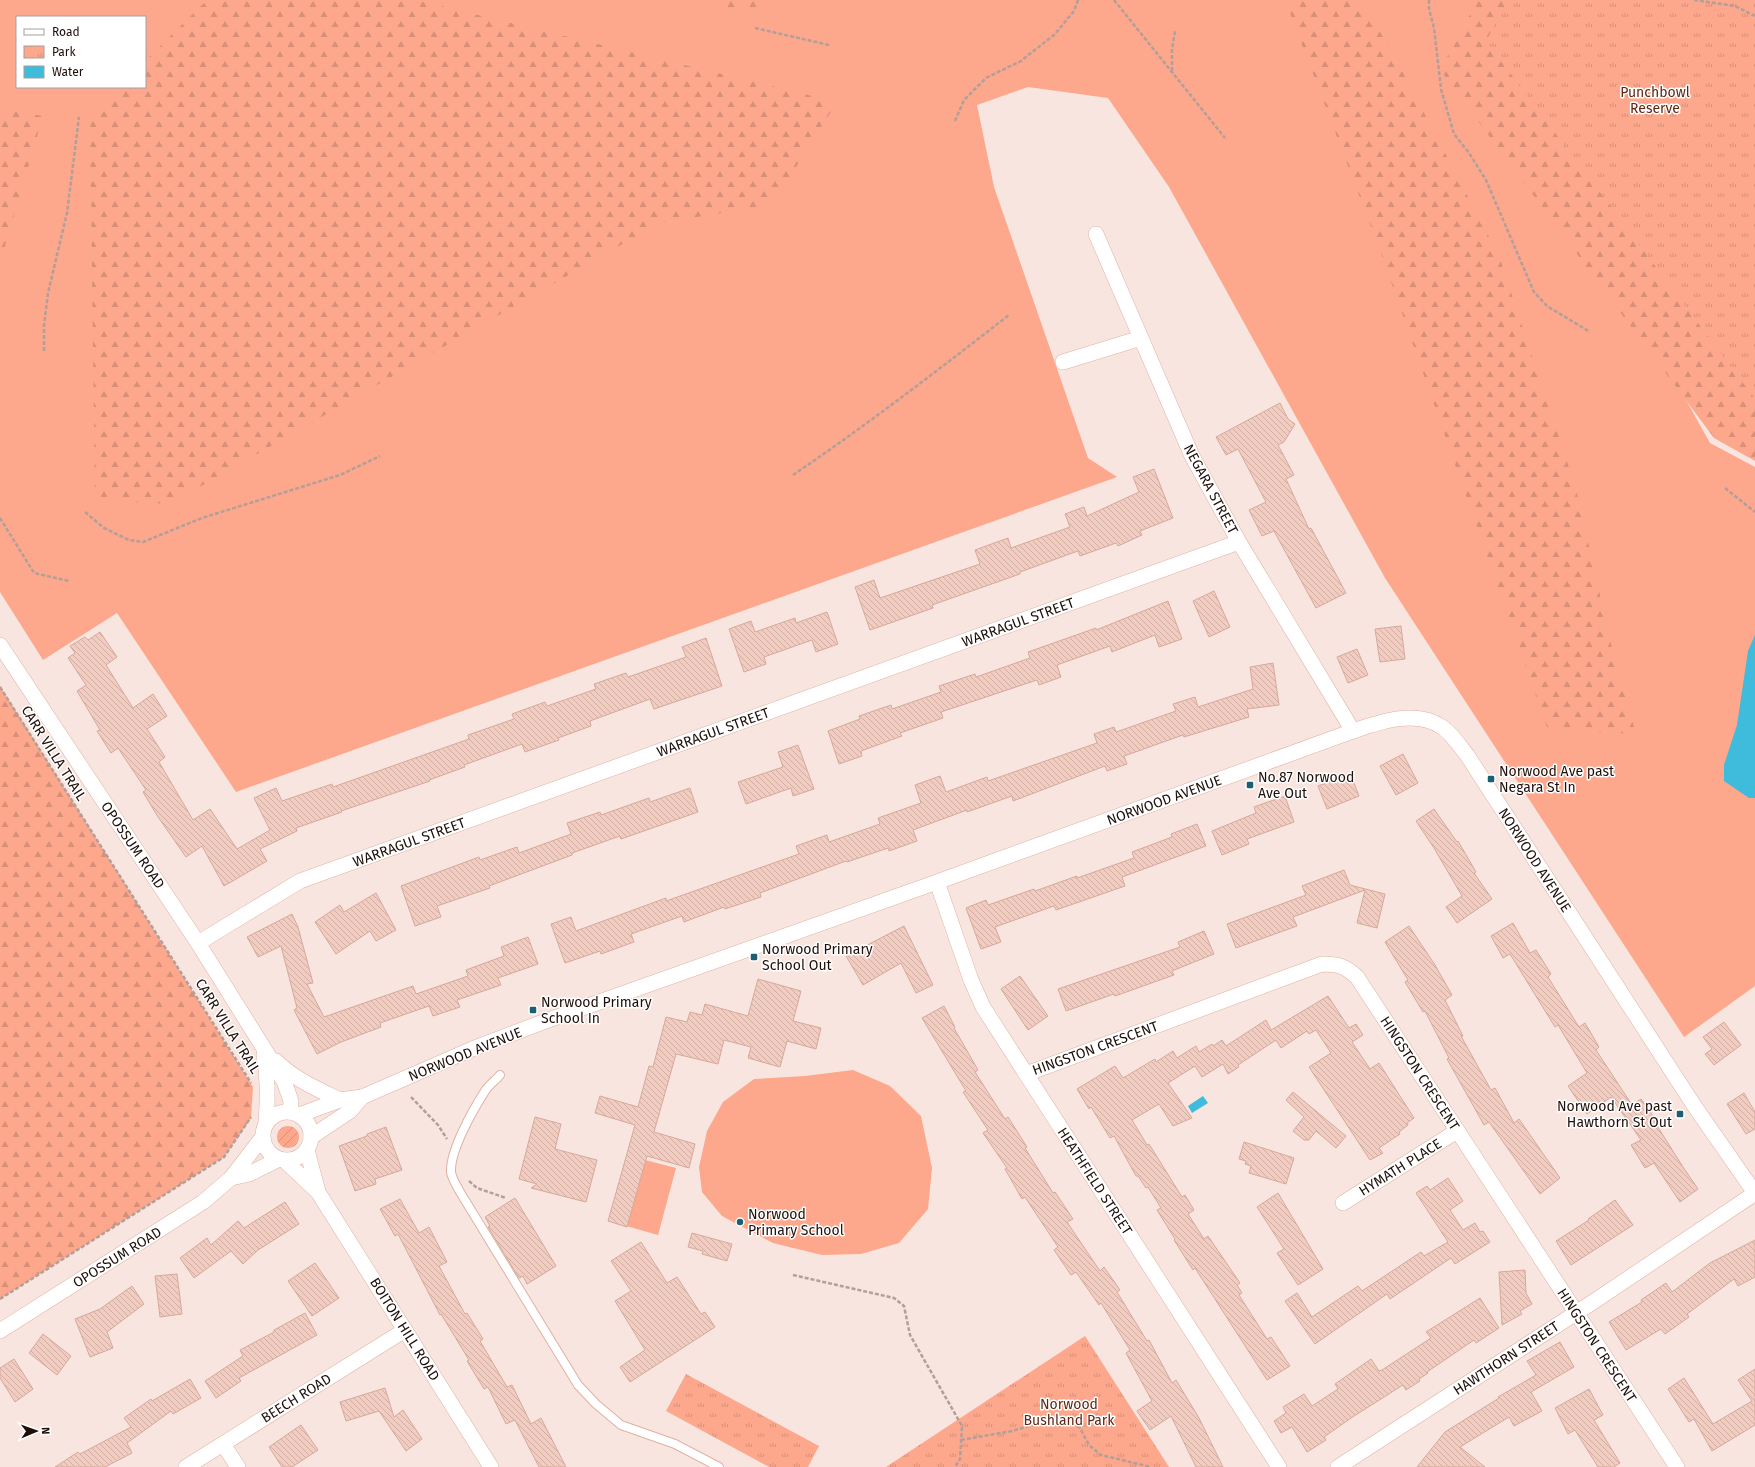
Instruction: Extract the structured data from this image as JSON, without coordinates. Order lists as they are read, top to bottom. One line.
{"streets":{"street":["NEGARA STREET","WARRAGUL STREET","NORWOOD AVENUE","OPOSSUM ROAD","HINGSTON CRESCENT","HYMATH PLACE","HEATHFIELD STREET","BOITON HILL ROAD","HAWTHORN STREET","BEECH ROAD"],"path":["CARR VILLA TRAIL"]},"crossings":[["NEGARA STREET","WARRAGUL STREET"],["NEGARA STREET","NORWOOD AVENUE"],["WARRAGUL STREET","OPOSSUM ROAD"],["NORWOOD AVENUE","OPOSSUM ROAD"],["NORWOOD AVENUE","HEATHFIELD STREET"],["NORWOOD AVENUE","BOITON HILL ROAD"],["NORWOOD AVENUE","HAWTHORN STREET"],["OPOSSUM ROAD","BOITON HILL ROAD"],["HINGSTON CRESCENT","HYMATH PLACE"],["HINGSTON CRESCENT","HEATHFIELD STREET"],["HINGSTON CRESCENT","HAWTHORN STREET"],["BOITON HILL ROAD","BEECH ROAD"]],"parks":["Punchbowl Reserve","Norwood Bushland Park"],"places":{"transit":["Norwood Ave past Negara St In","No.87 Norwood Ave Out","Norwood Primary School Out","Norwood Primary School In","Norwood Ave past Hawthorn St Out"],"other":["Norwood Primary School"]},"legend":["Road","Park","Water"],"north":"right"}
